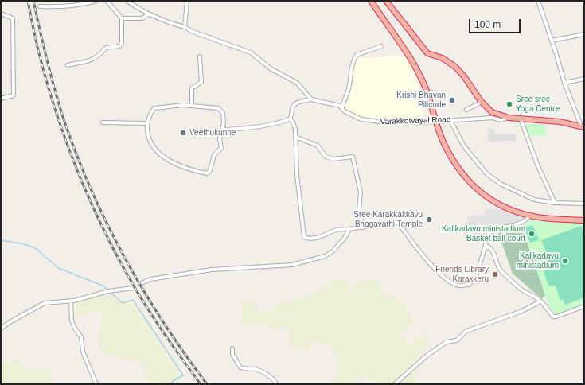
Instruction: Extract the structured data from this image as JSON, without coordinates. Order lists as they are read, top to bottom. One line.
{"streets":{"street":["Varakkotvayal Road"]},"places":["Krishi Bhavan Pilicode","Sree sree Yoga Centre","Veethukunne","Sree Karakkakkavu Bhagavathi Temple","Kalikadavu ministadium Basket ball court","Kalikadavu ministadium","Friends Library Karakkeru"],"scale_bar":"100 m"}
